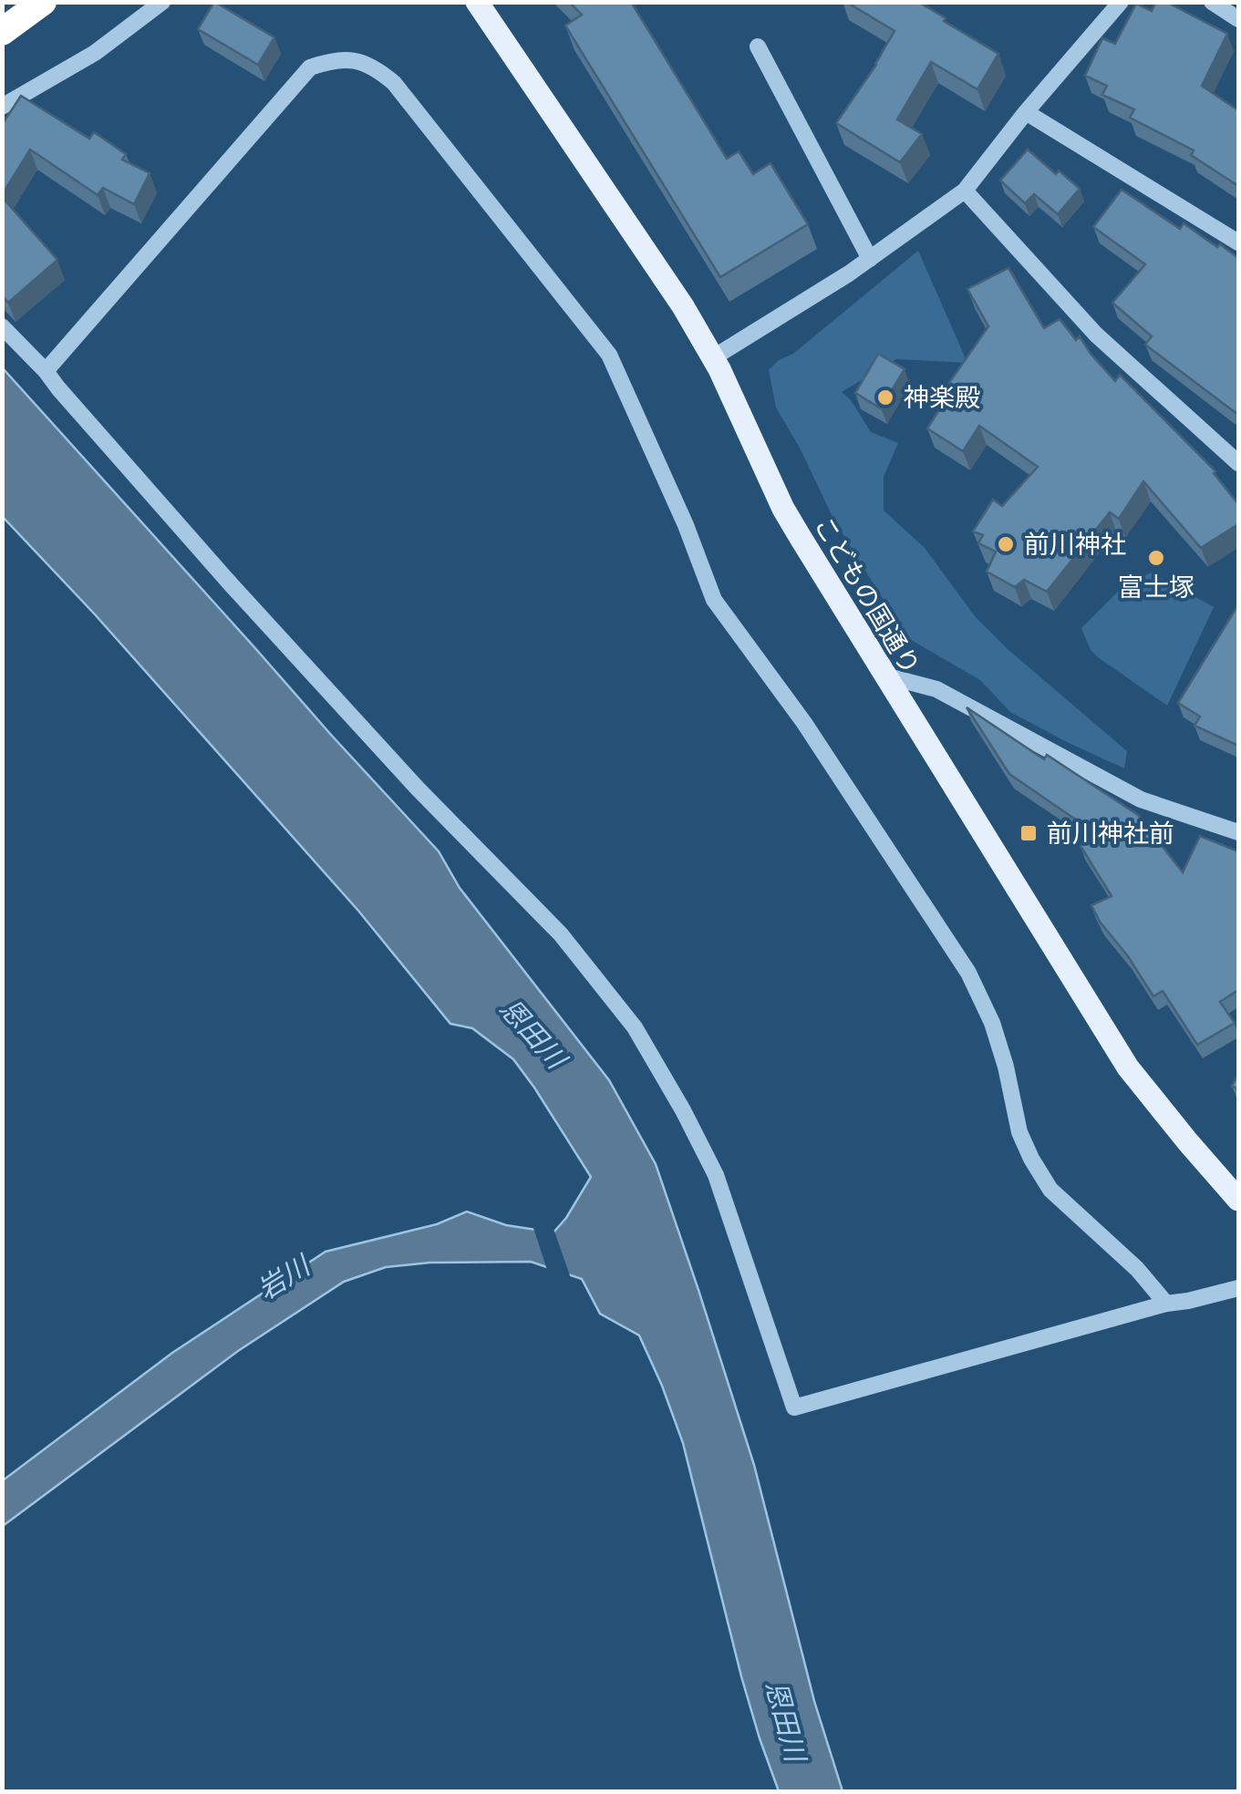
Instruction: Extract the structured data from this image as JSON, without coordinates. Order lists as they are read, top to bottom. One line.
{"streets":{"main road":["こどもの国通り"]},"water":["恩田川","岩川"],"places":{"other":["神楽殿","前川神社","富士塚"],"transit":["前川神社前"]}}
